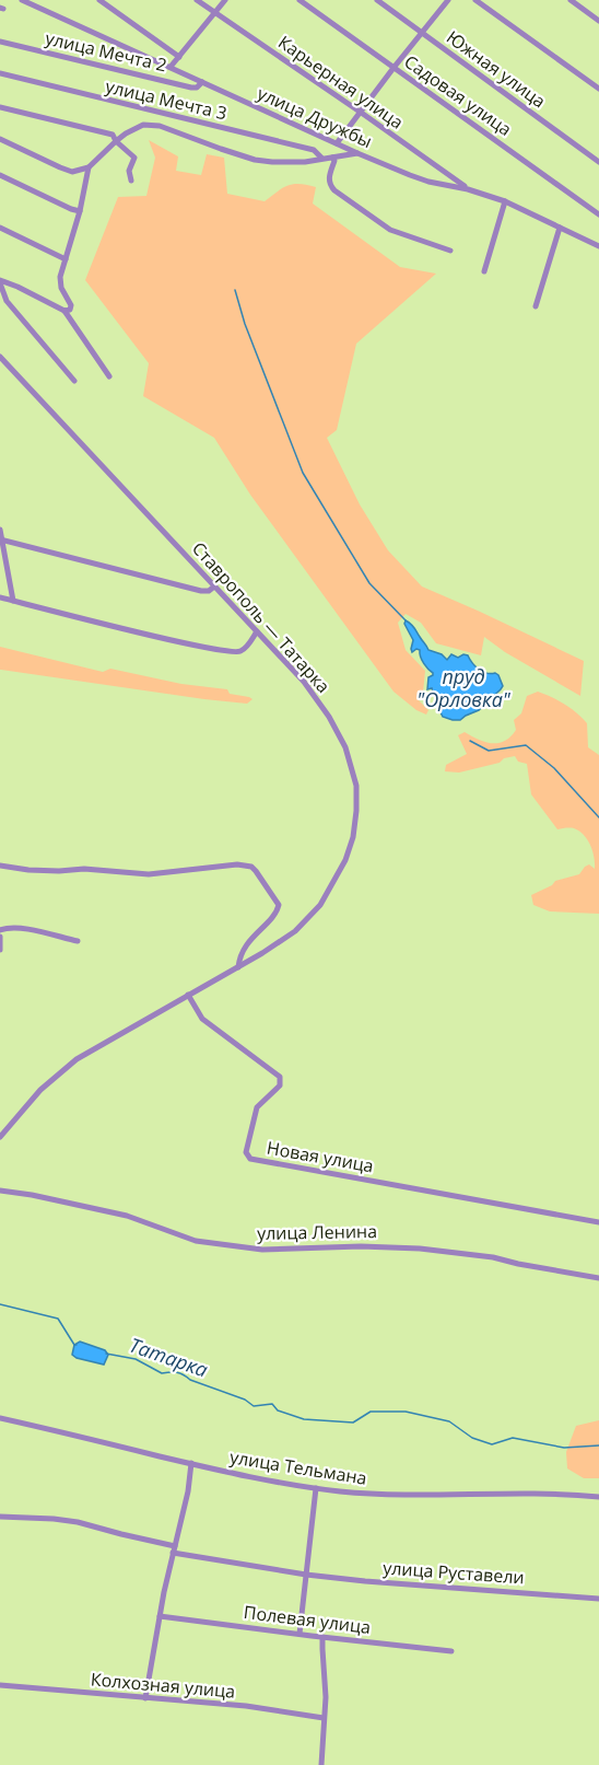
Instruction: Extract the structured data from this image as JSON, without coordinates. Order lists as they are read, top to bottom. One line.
{"streets":{"street":["улица Мечта 2","Южная улица","Карьерная улица","Садовая улица","улица Мечта 3","улица Дружбы","Ставрополь — Татарка","Новая улица","улица Ленина","улица Тельмана","улица Руставели","Полевая улица","Колхозная улица"]},"crossings":[["улица Мечта 2","улица Дружбы"],["Карьерная улица","улица Дружбы"],["Ставрополь — Татарка","Новая улица"]],"water":["пруд \"Орловка\"","Татарка"]}
